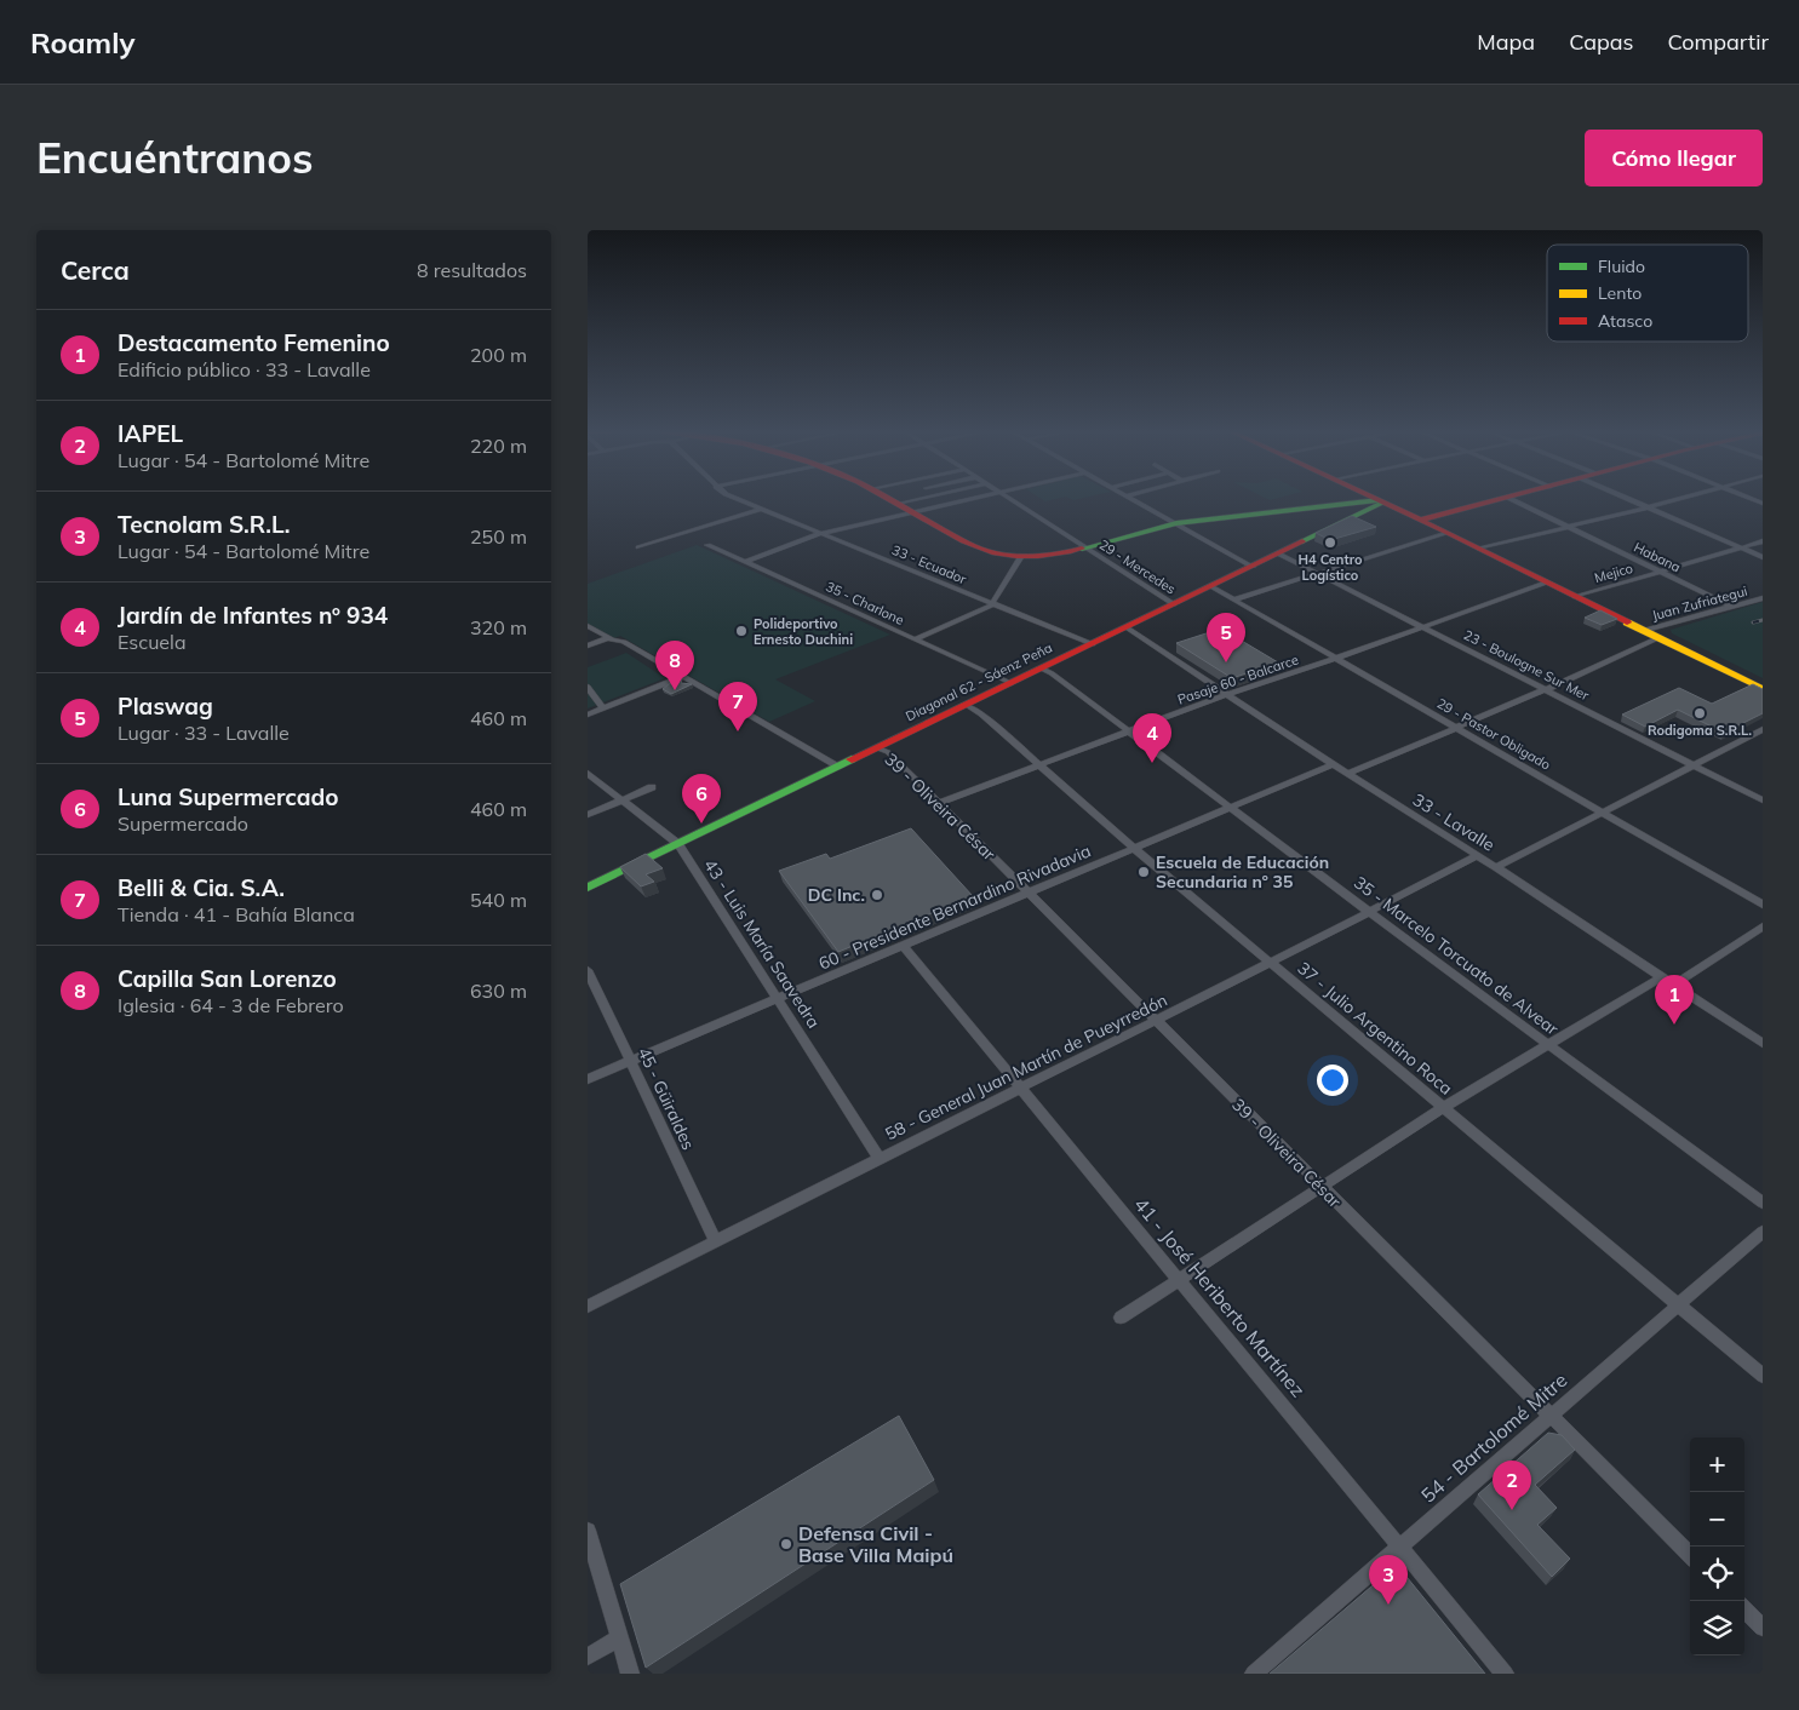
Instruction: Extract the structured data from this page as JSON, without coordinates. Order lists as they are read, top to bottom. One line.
{"streets":{"street":["Habana","33 - Ecuador","29 - Mercedes","Mejico","35 - Charlone","Juan Zufriategui","23 - Boulogne Sur Mer","Pasaje 60 - Balcarce","Diagonal 62 - Sáenz Peña","29 - Pastor Obligado","39 - Oliveira César","33 - Lavalle","60 - Presidente Bernardino Rivadavia","43 - Luis María Saavedra","35 - Marcelo Torcuato de Alvear","37 - Julio Argentino Roca","58 - General Juan Martín de Pueyrredón","45 - Güiraldes","41 - José Heriberto Martínez","54 - Bartolomé Mitre"]},"crossings":[["Habana","Mejico"],["Habana","Juan Zufriategui"],["33 - Ecuador","Diagonal 62 - Sáenz Peña"],["29 - Mercedes","Diagonal 62 - Sáenz Peña"],["35 - Charlone","Diagonal 62 - Sáenz Peña"],["23 - Boulogne Sur Mer","Pasaje 60 - Balcarce"],["23 - Boulogne Sur Mer","Diagonal 62 - Sáenz Peña"],["Pasaje 60 - Balcarce","29 - Pastor Obligado"],["Pasaje 60 - Balcarce","39 - Oliveira César"],["Pasaje 60 - Balcarce","33 - Lavalle"],["Pasaje 60 - Balcarce","35 - Marcelo Torcuato de Alvear"],["Pasaje 60 - Balcarce","37 - Julio Argentino Roca"],["Diagonal 62 - Sáenz Peña","29 - Pastor Obligado"],["Diagonal 62 - Sáenz Peña","39 - Oliveira César"],["Diagonal 62 - Sáenz Peña","33 - Lavalle"],["Diagonal 62 - Sáenz Peña","43 - Luis María Saavedra"],["Diagonal 62 - Sáenz Peña","35 - Marcelo Torcuato de Alvear"],["Diagonal 62 - Sáenz Peña","37 - Julio Argentino Roca"],["39 - Oliveira César","60 - Presidente Bernardino Rivadavia"],["39 - Oliveira César","58 - General Juan Martín de Pueyrredón"],["39 - Oliveira César","54 - Bartolomé Mitre"],["33 - Lavalle","60 - Presidente Bernardino Rivadavia"],["33 - Lavalle","58 - General Juan Martín de Pueyrredón"],["60 - Presidente Bernardino Rivadavia","43 - Luis María Saavedra"],["60 - Presidente Bernardino Rivadavia","35 - Marcelo Torcuato de Alvear"],["60 - Presidente Bernardino Rivadavia","37 - Julio Argentino Roca"],["60 - Presidente Bernardino Rivadavia","45 - Güiraldes"],["60 - Presidente Bernardino Rivadavia","41 - José Heriberto Martínez"],["43 - Luis María Saavedra","58 - General Juan Martín de Pueyrredón"],["35 - Marcelo Torcuato de Alvear","58 - General Juan Martín de Pueyrredón"],["37 - Julio Argentino Roca","58 - General Juan Martín de Pueyrredón"],["37 - Julio Argentino Roca","54 - Bartolomé Mitre"],["58 - General Juan Martín de Pueyrredón","45 - Güiraldes"],["58 - General Juan Martín de Pueyrredón","41 - José Heriberto Martínez"],["41 - José Heriberto Martínez","54 - Bartolomé Mitre"]],"places":["H4 Centro Logístico","Polideportivo Ernesto Duchini","Rodigoma S.R.L.","Escuela de Educación Secundaria nº 35","DC Inc.","Defensa Civil - Base Villa Maipú"],"legend":["Fluido","Lento","Atasco"],"page":{"header":"Roamly","nav":["Mapa","Capas","Compartir"],"buttons":"Cómo llegar","title":"Encuéntranos","heading":["Cerca","8 resultados"],"list":[{"mark":"1","name":"Destacamento Femenino","note":"Edificio público · 33 - Lavalle","value":"200 m"},{"mark":"2","name":"IAPEL","note":"Lugar · 54 - Bartolomé Mitre","value":"220 m"},{"mark":"3","name":"Tecnolam S.R.L.","note":"Lugar · 54 - Bartolomé Mitre","value":"250 m"},{"mark":"4","name":"Jardín de Infantes nº 934","note":"Escuela","value":"320 m"},{"mark":"5","name":"Plaswag","note":"Lugar · 33 - Lavalle","value":"460 m"},{"mark":"6","name":"Luna Supermercado","note":"Supermercado","value":"460 m"},{"mark":"7","name":"Belli & Cia. S.A.","note":"Tienda · 41 - Bahía Blanca","value":"540 m"},{"mark":"8","name":"Capilla San Lorenzo","note":"Iglesia · 64 - 3 de Febrero","value":"630 m"}],"pins":["5","8","7","4","6","1","2","3"],"map_buttons":["+","−"]}}
